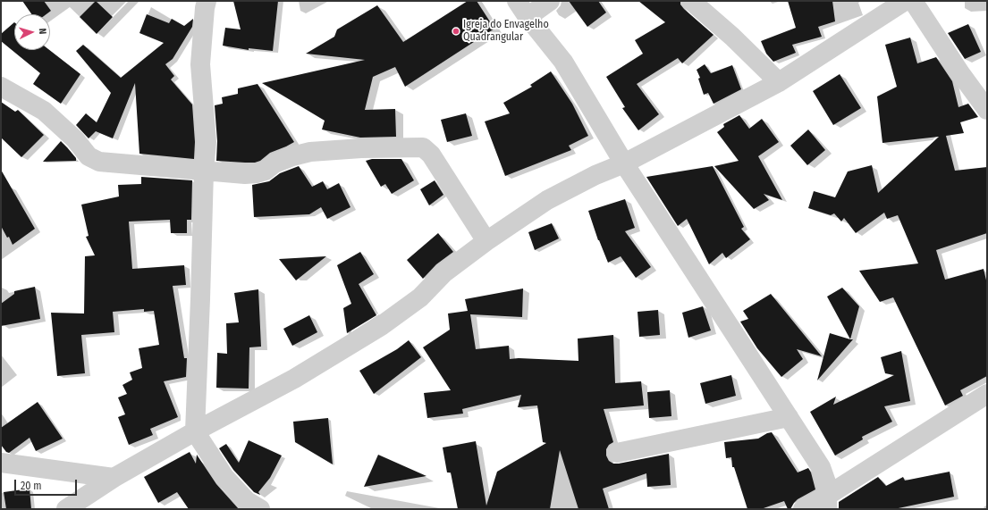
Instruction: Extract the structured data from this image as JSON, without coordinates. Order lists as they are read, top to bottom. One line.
{"places":["Igreja do Envagelho Quadrangular"],"scale_bar":"20 m","north":"right"}
